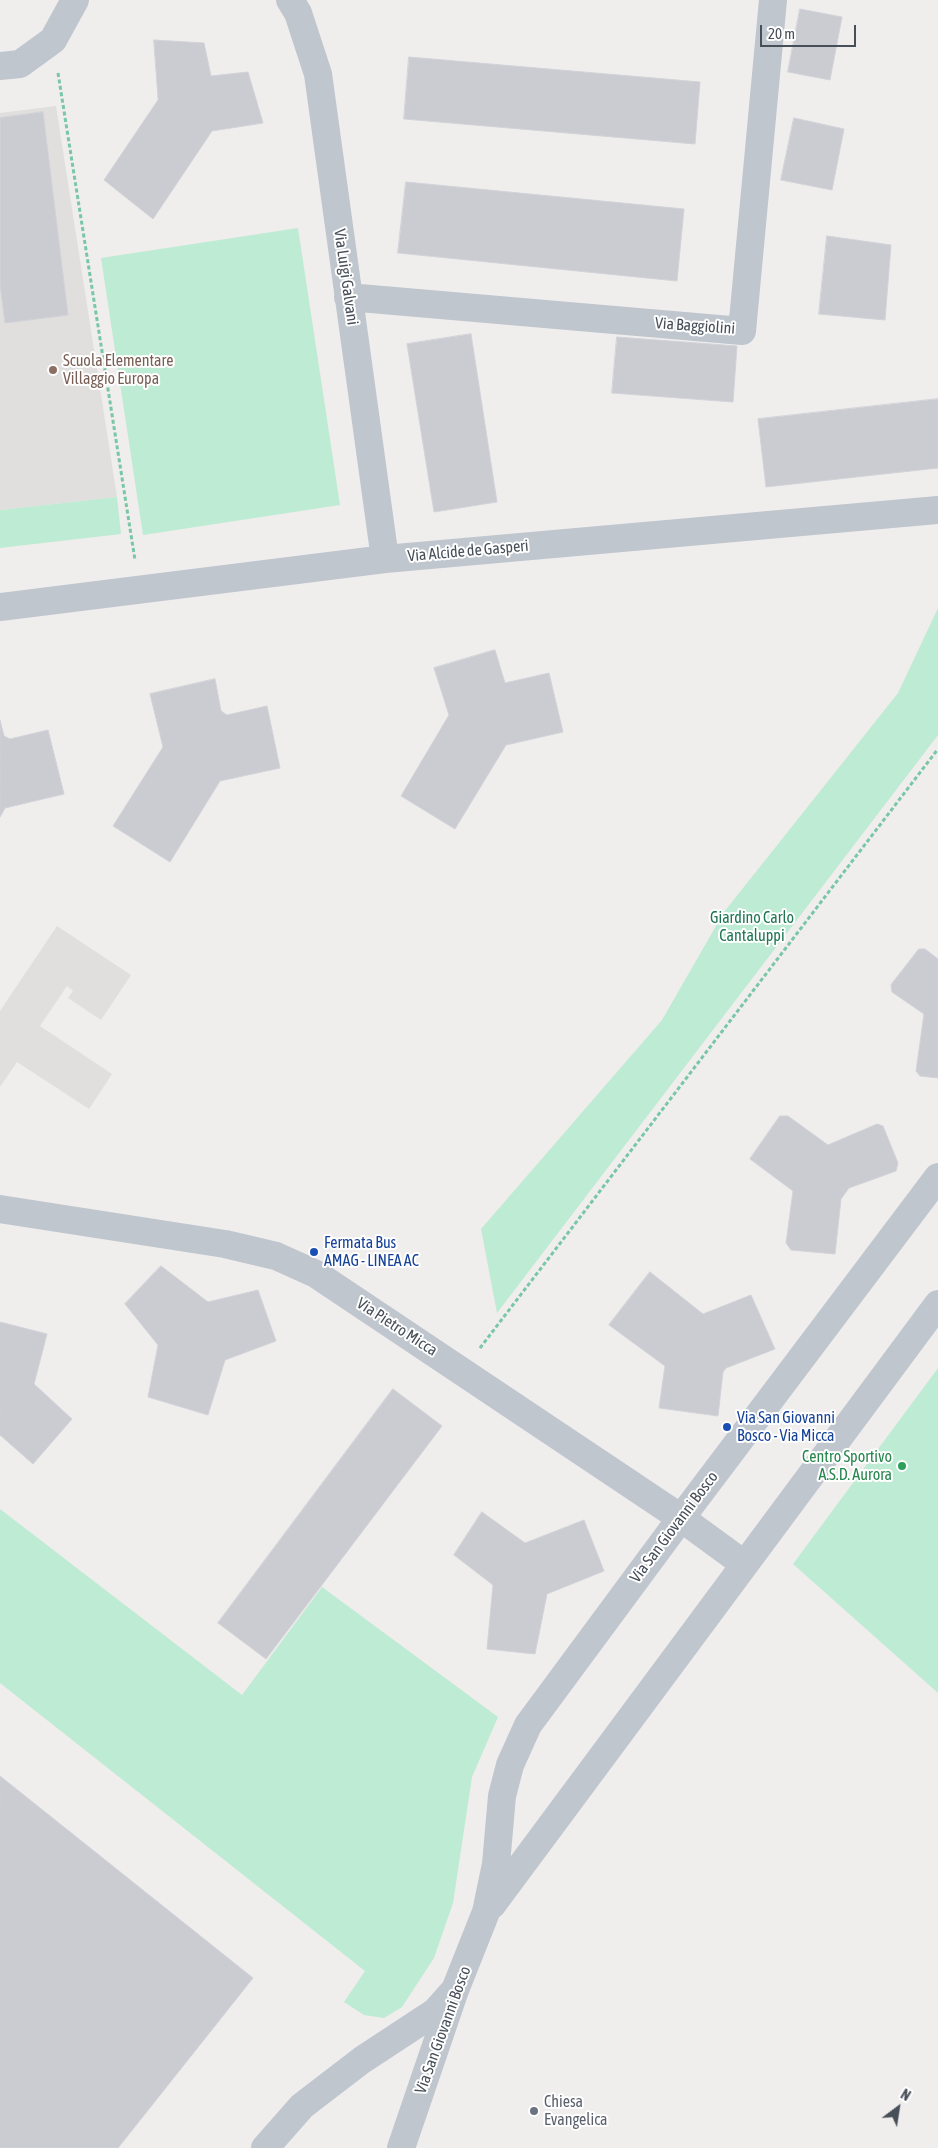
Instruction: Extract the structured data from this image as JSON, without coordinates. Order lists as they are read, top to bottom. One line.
{"streets":{"street":["Via Luigi Galvani","Via Baggiolini","Via Alcide de Gasperi","Via Pietro Micca","Via San Giovanni Bosco"]},"crossings":[["Via Luigi Galvani","Via Baggiolini"],["Via Luigi Galvani","Via Alcide de Gasperi"],["Via Pietro Micca","Via San Giovanni Bosco"]],"parks":["Giardino Carlo Cantaluppi"],"places":["Scuola Elementare Villaggio Europa","Fermata Bus AMAG - LINEA AC","Via San Giovanni Bosco - Via Micca","Centro Sportivo A.S.D. Aurora","Chiesa Evangelica"],"scale_bar":"20 m","north":"top right"}
